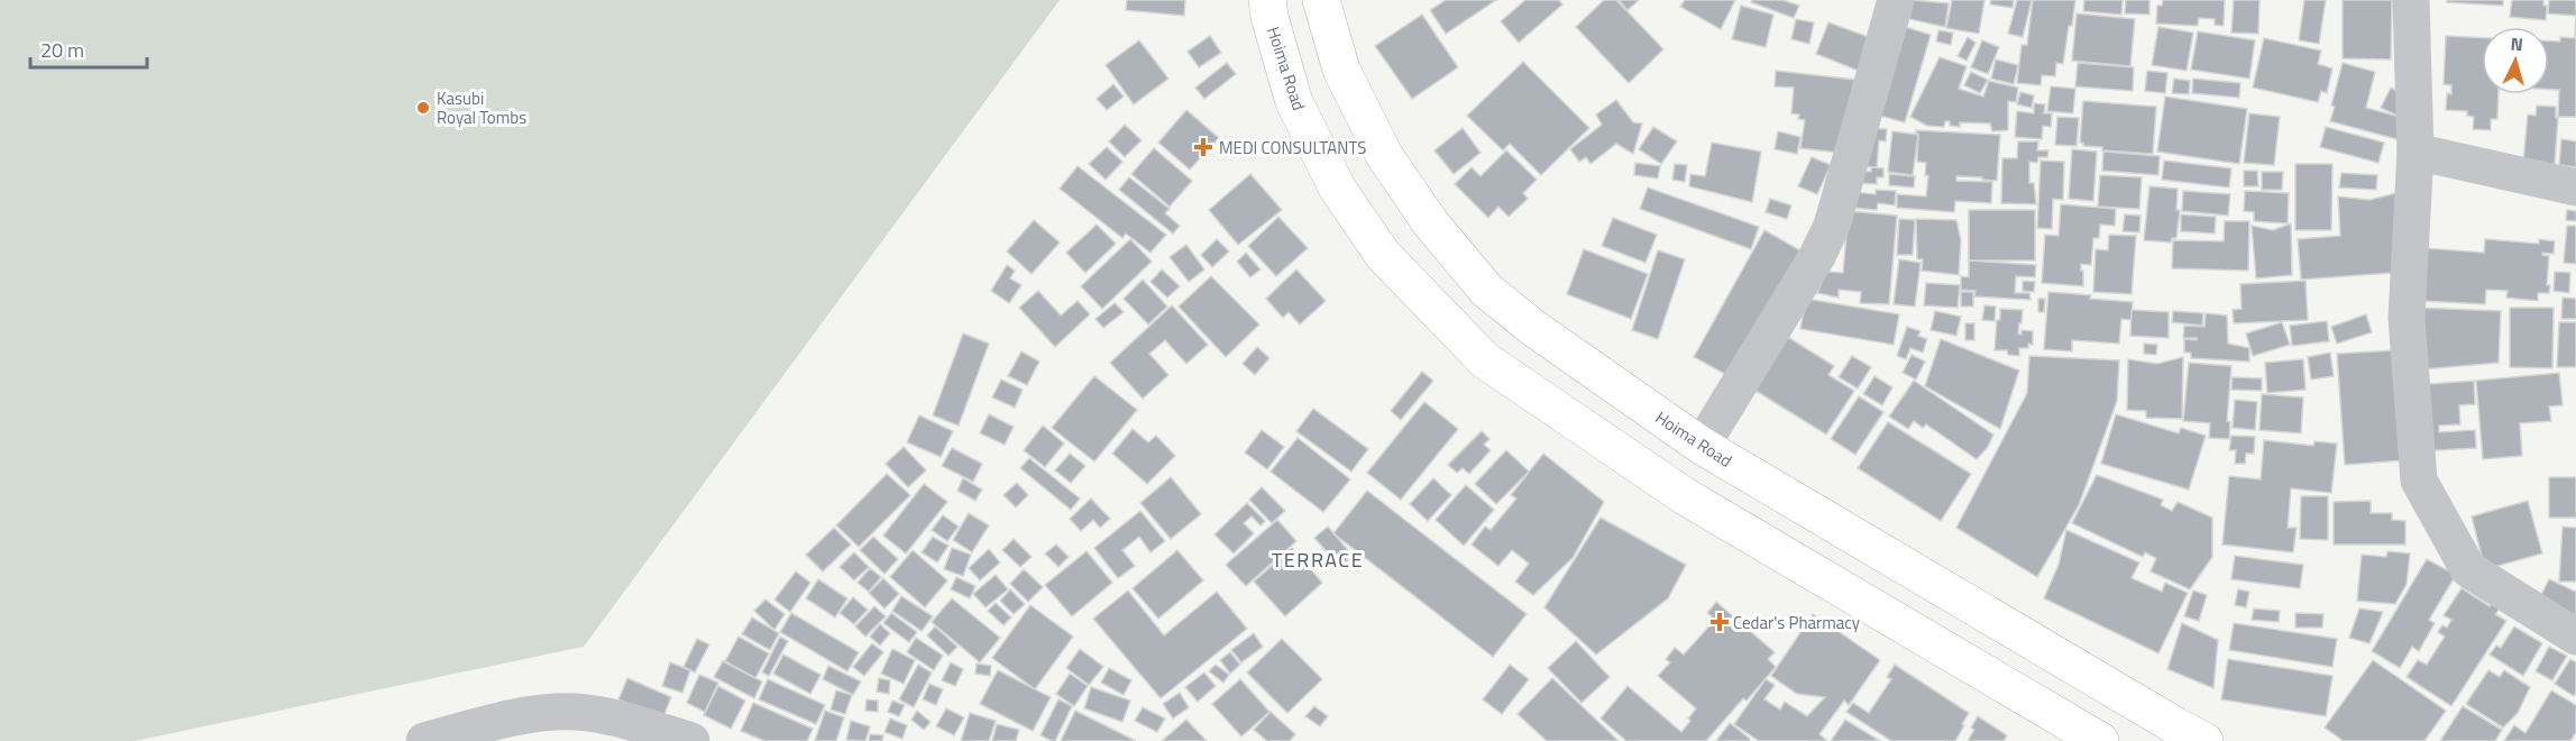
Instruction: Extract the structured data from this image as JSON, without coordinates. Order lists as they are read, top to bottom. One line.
{"streets":{"main road":["Hoima Road"]},"districts":["TERRACE"],"places":{"other":["Kasubi Royal Tombs"],"health":["MEDI CONSULTANTS","Cedar's Pharmacy"]},"scale_bar":"20 m","north":"top"}
